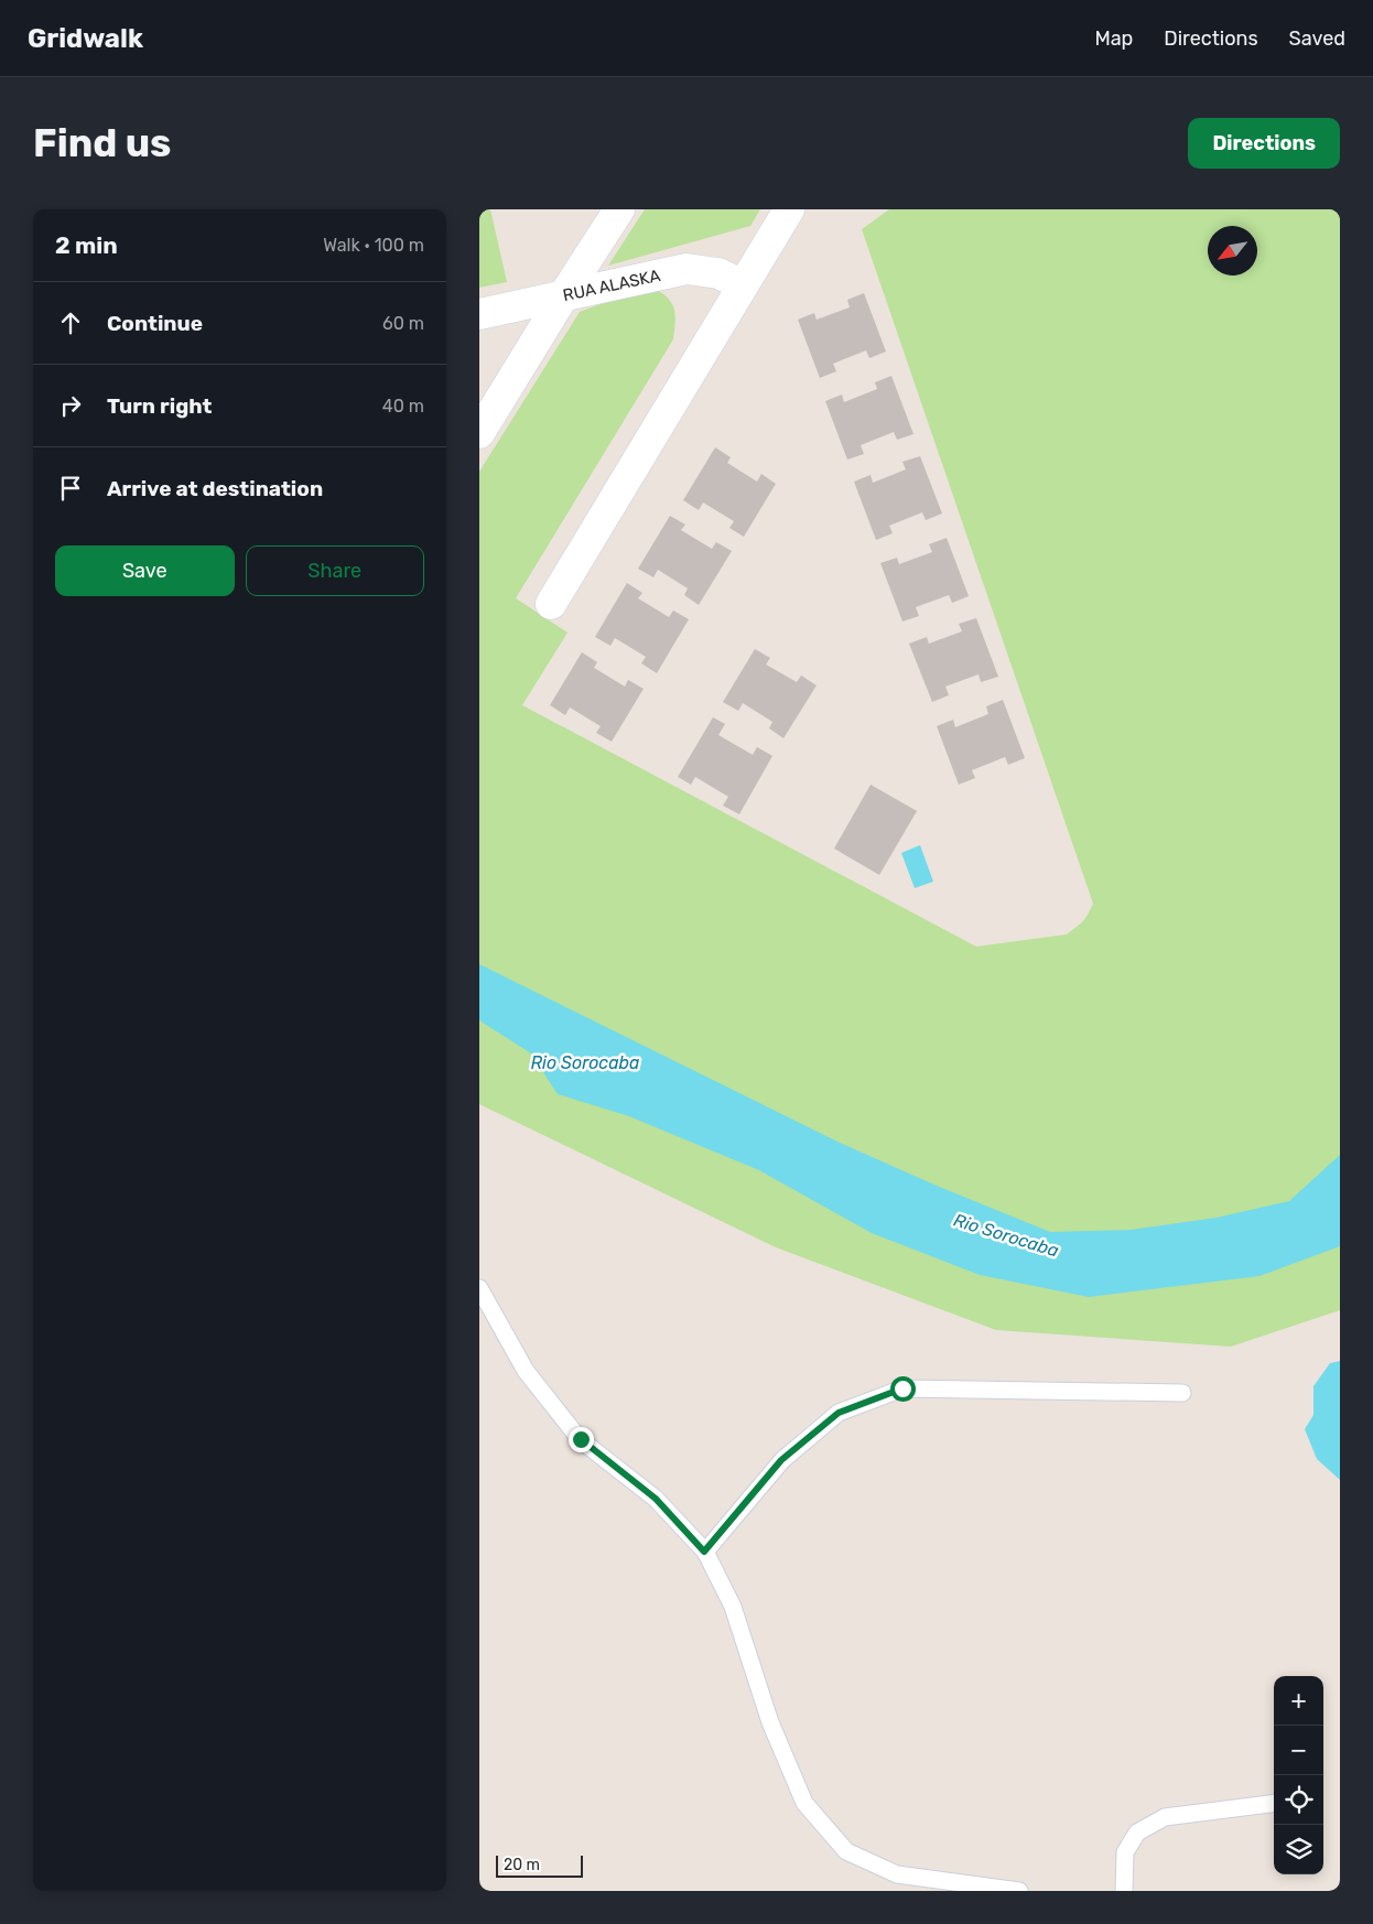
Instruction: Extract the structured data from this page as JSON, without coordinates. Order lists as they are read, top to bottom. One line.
{"streets":{"street":["RUA ALASKA"]},"water":["Rio Sorocaba"],"scale_bar":"20 m","north":"bottom left","page":{"header":"Gridwalk","nav":["Map","Directions","Saved"],"buttons":["Directions",["Save","Share"]],"title":"Find us","heading":["2 min","Walk · 100 m"],"list":[["Continue","60 m"],["Turn right","40 m"],"Arrive at destination"],"map_buttons":["+","−"],"scale":"20 m"}}
